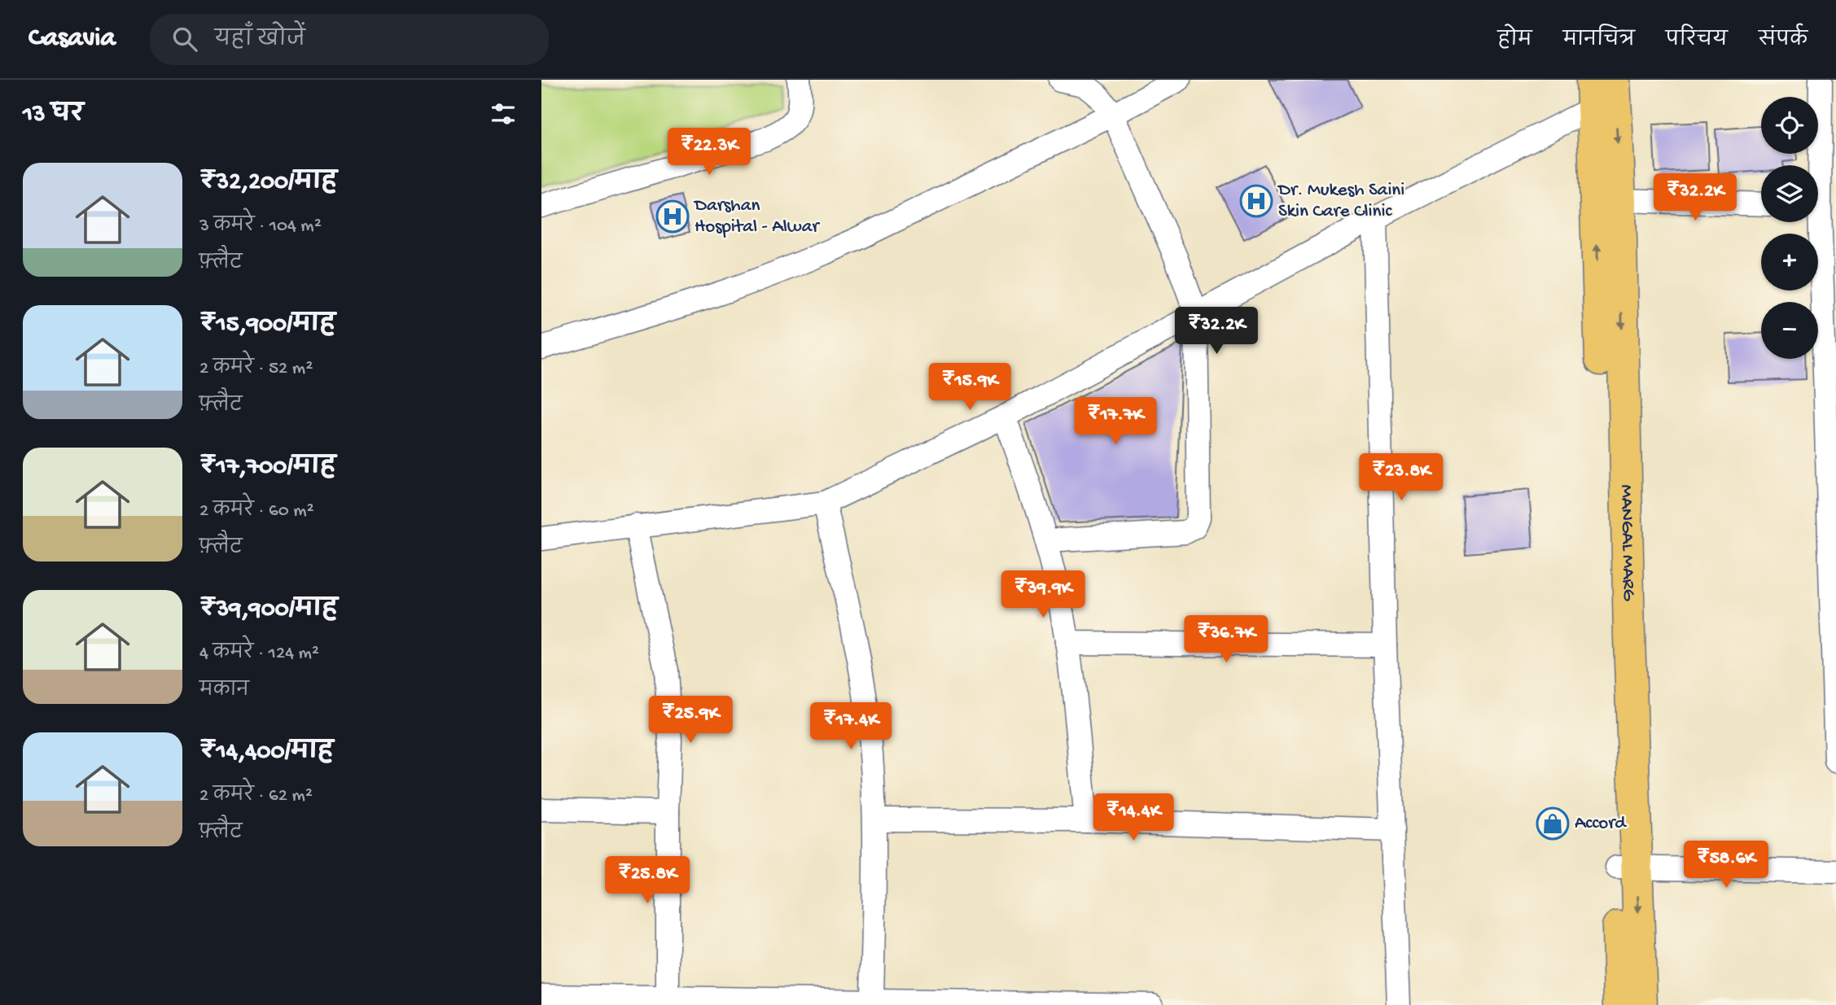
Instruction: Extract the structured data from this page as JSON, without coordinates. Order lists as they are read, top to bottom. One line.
{"streets":{"main road":["MANGAL MARG"]},"places":{"hospital":["Dr. Mukesh Saini Skin Care Clinic","Darshan Hospital - Alwar"],"shop":["Accord"]},"page":{"header":"Casavia","search":"यहाँ खोजें","nav":["होम","मानचित्र","परिचय","संपर्क"],"heading":"13 घर","map_buttons":["+","−"],"price":["₹22.3K","₹32.2K","₹32.2K","₹15.9K","₹17.7K","₹23.8K","₹39.9K","₹36.7K","₹25.9K","₹17.4K","₹14.4K","₹58.6K","₹25.8K"],"list":[{"name":"₹32,200/माह","note":"3 कमरे · 104 m² · फ़्लैट"},{"name":"₹15,900/माह","note":"2 कमरे · 52 m² · फ़्लैट"},{"name":"₹17,700/माह","note":"2 कमरे · 60 m² · फ़्लैट"},{"name":"₹39,900/माह","note":"4 कमरे · 124 m² · मकान"},{"name":"₹14,400/माह","note":"2 कमरे · 62 m² · फ़्लैट"}]}}
